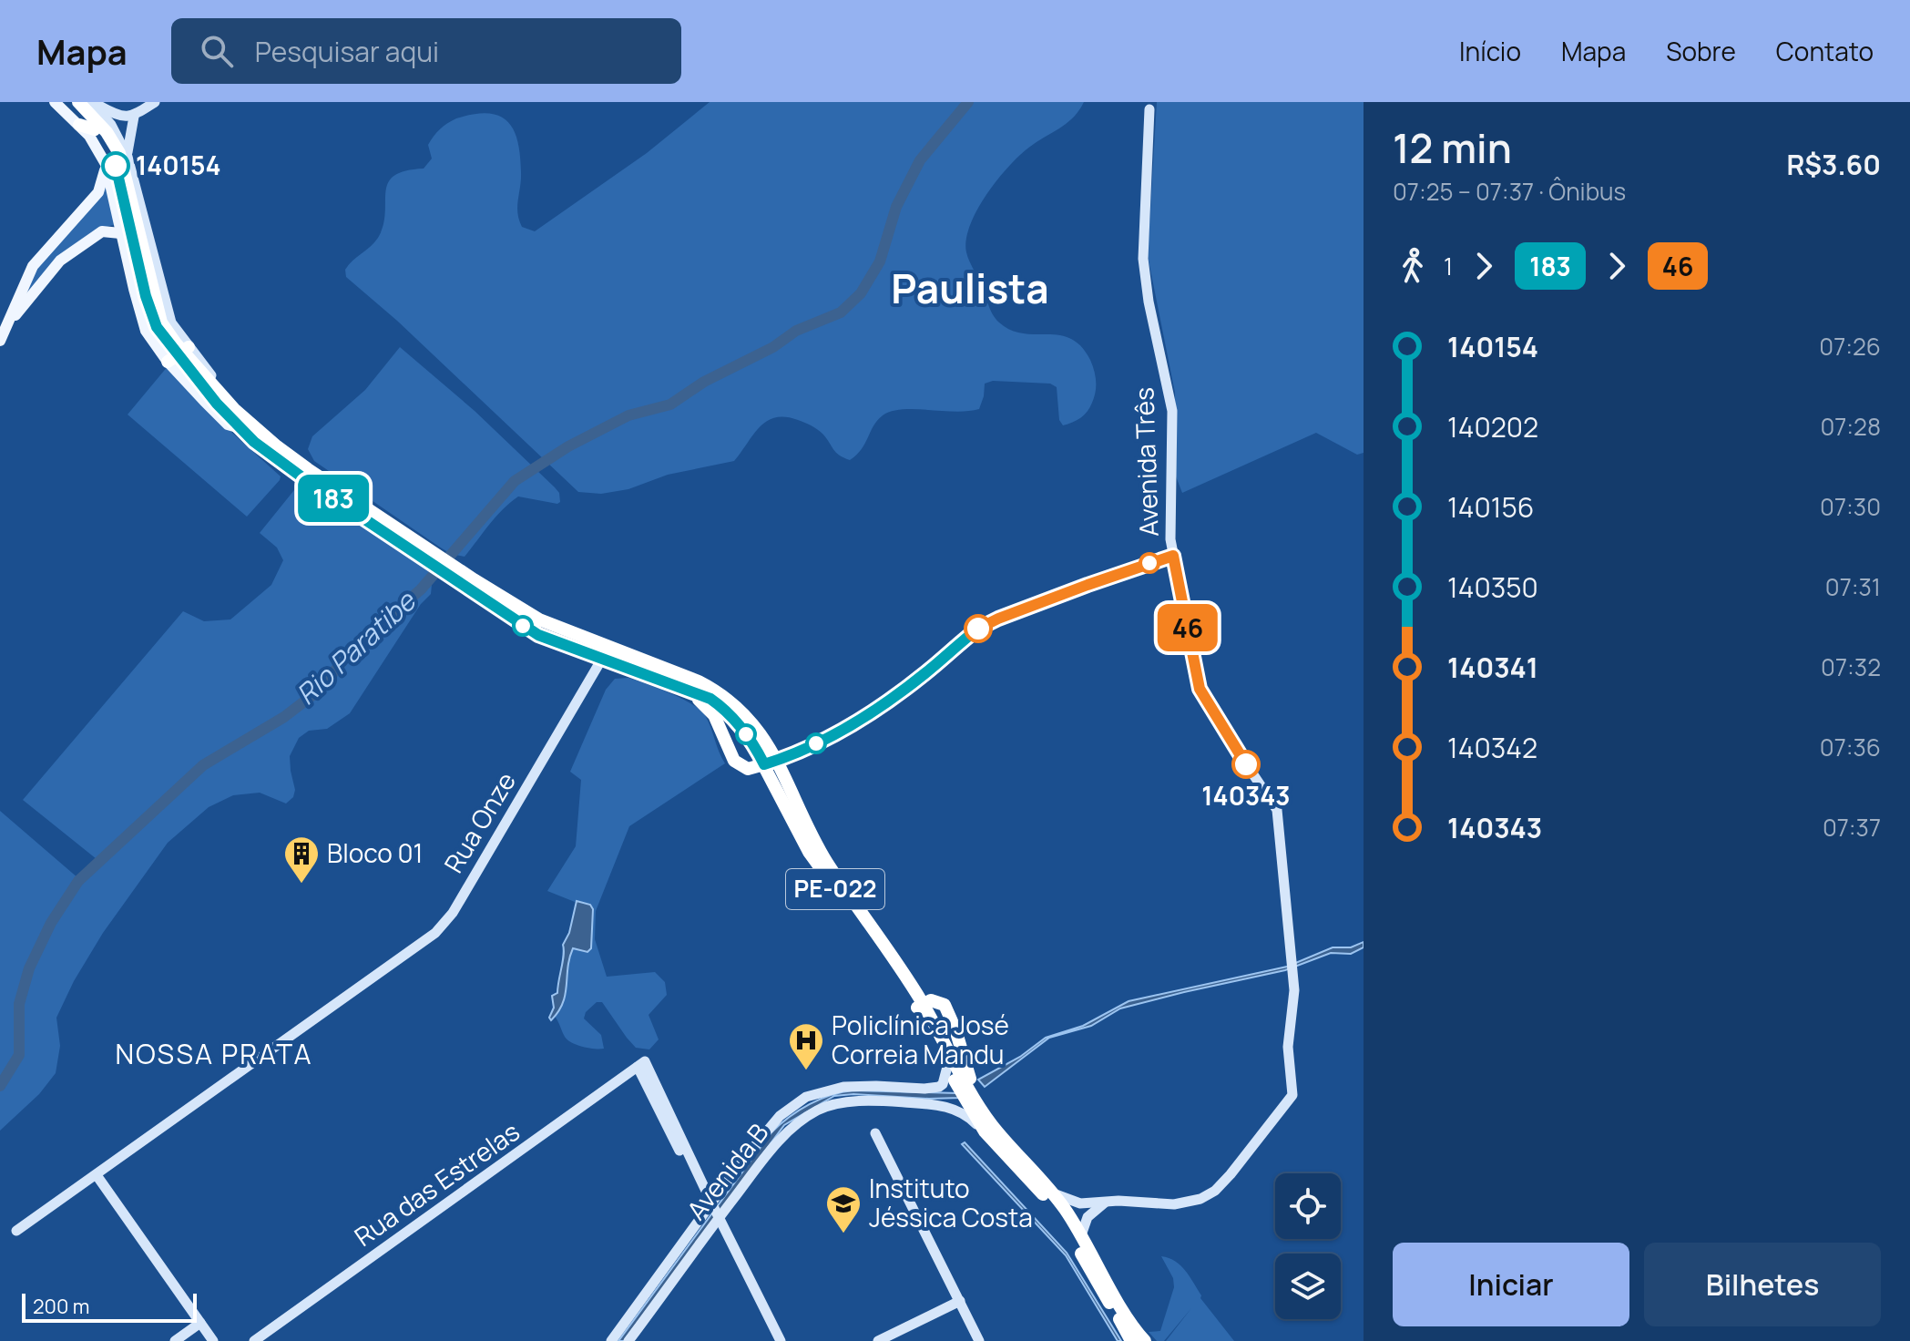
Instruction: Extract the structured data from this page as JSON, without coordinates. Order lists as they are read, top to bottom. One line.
{"streets":{"highway":["PE-022"],"street":["Avenida Três","Rua Onze","Avenida B","Rua das Estrelas"]},"crossings":[["Rua Onze","PE-022"],["PE-022","Avenida B"],["Avenida B","Rua das Estrelas"]],"districts":["Paulista","NOSSA PRATA"],"water":["Rio Paratibe"],"places":{"other":["140154","140343"],"building":["Bloco 01"],"hospital":["Policlínica José Correia Mandu"],"school or university":["Instituto Jéssica Costa"]},"lines":["bus line 183","bus line 46"],"scale_bar":"200 m","page":{"header":"Mapa","search":"Pesquisar aqui","nav":["Início","Mapa","Sobre","Contato"],"on_map":["183","46"],"heading":["12 min","07:25 – 07:37 · Ônibus","R$3.60"],"legs":["1","183","46"],"list":[{"name":"140154","value":"07:26"},{"name":"140202","value":"07:28"},{"name":"140156","value":"07:30"},{"name":"140350","value":"07:31"},{"name":"140341","value":"07:32"},{"name":"140342","value":"07:36"},{"name":"140343","value":"07:37"}],"buttons":["Iniciar","Bilhetes"],"scale":"200 m"}}
